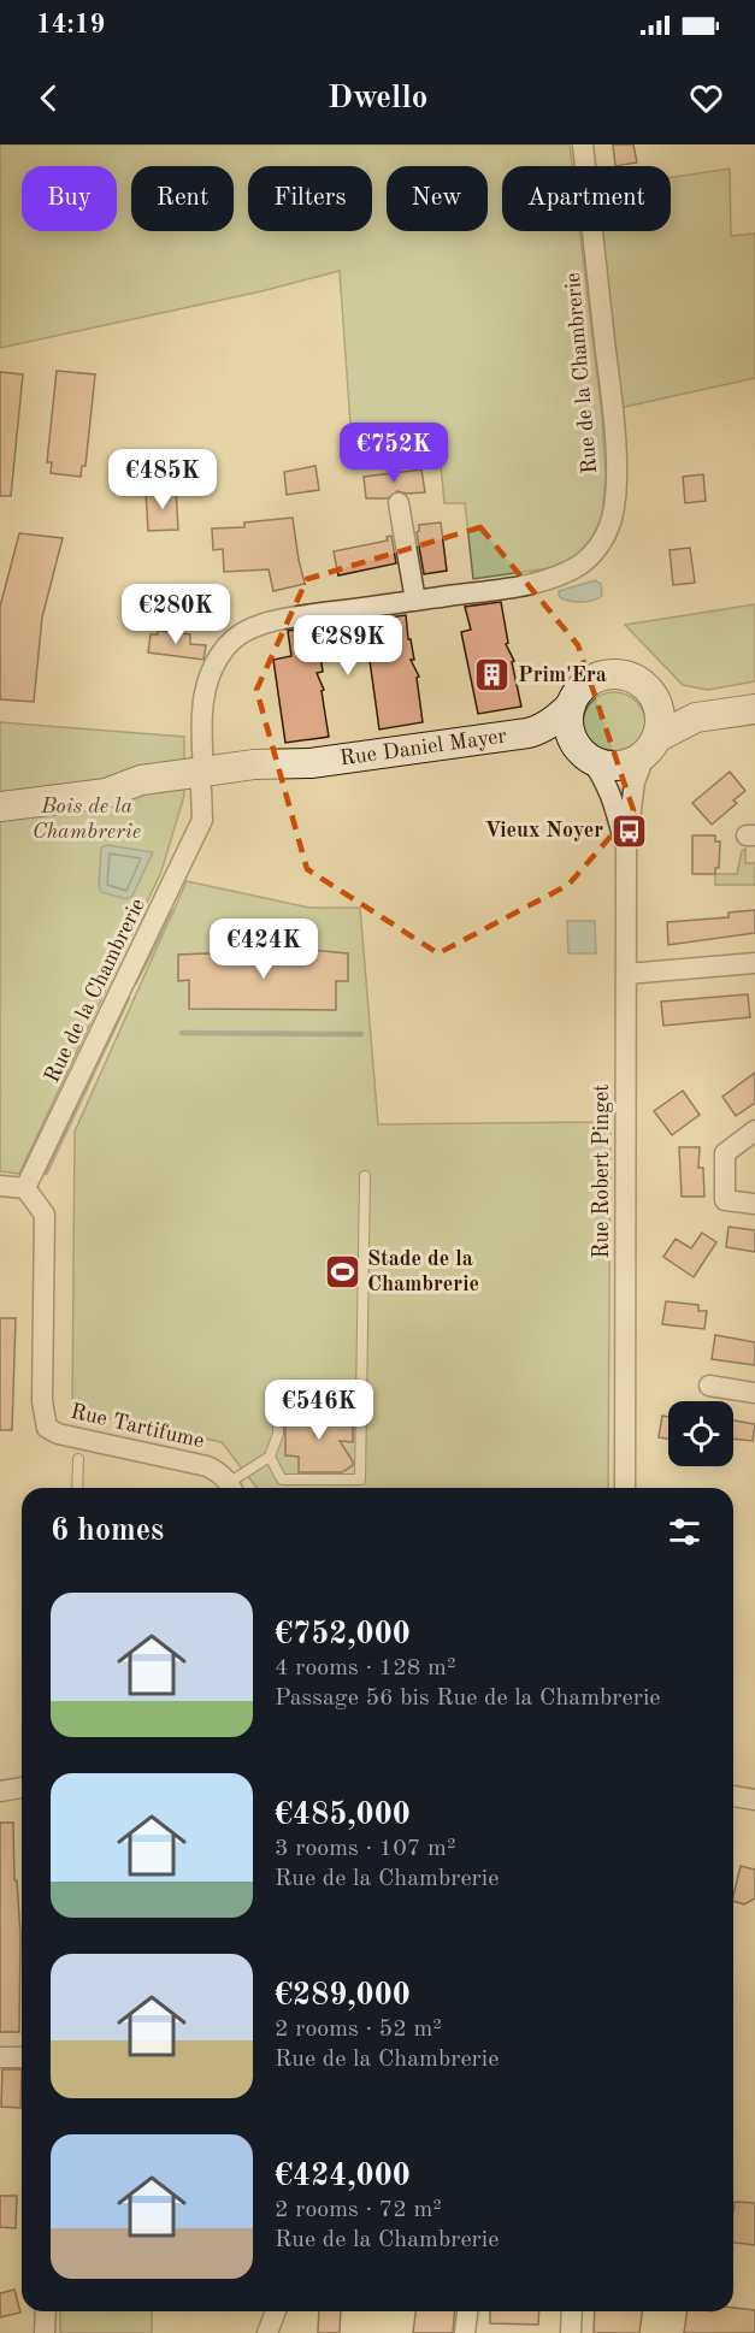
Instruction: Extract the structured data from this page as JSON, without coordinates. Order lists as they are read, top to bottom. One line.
{"streets":{"main road":["Rue Daniel Mayer"],"street":["Rue de la Chambrerie","Rue Robert Pinget","Rue Tartifume"]},"crossings":[["Rue de la Chambrerie","Rue Daniel Mayer"],["Rue de la Chambrerie","Rue Tartifume"],["Rue Daniel Mayer","Rue Robert Pinget"]],"parks":["Bois de la Chambrerie"],"places":{"building":["Prim'Era"],"bus stop":["Vieux Noyer"],"sports":["Stade de la Chambrerie"]},"page":{"status":"14:19","header":"Dwello","chip":["Buy","Rent","Filters","New","Apartment"],"price":["€752K","€485K","€280K","€289K","€424K","€546K"],"heading":"6 homes","list":[{"name":"€752,000","note":"4 rooms · 128 m² · Passage 56 bis Rue de la Chambrerie"},{"name":"€485,000","note":"3 rooms · 107 m² · Rue de la Chambrerie"},{"name":"€289,000","note":"2 rooms · 52 m² · Rue de la Chambrerie"},{"name":"€424,000","note":"2 rooms · 72 m² · Rue de la Chambrerie"}]}}
